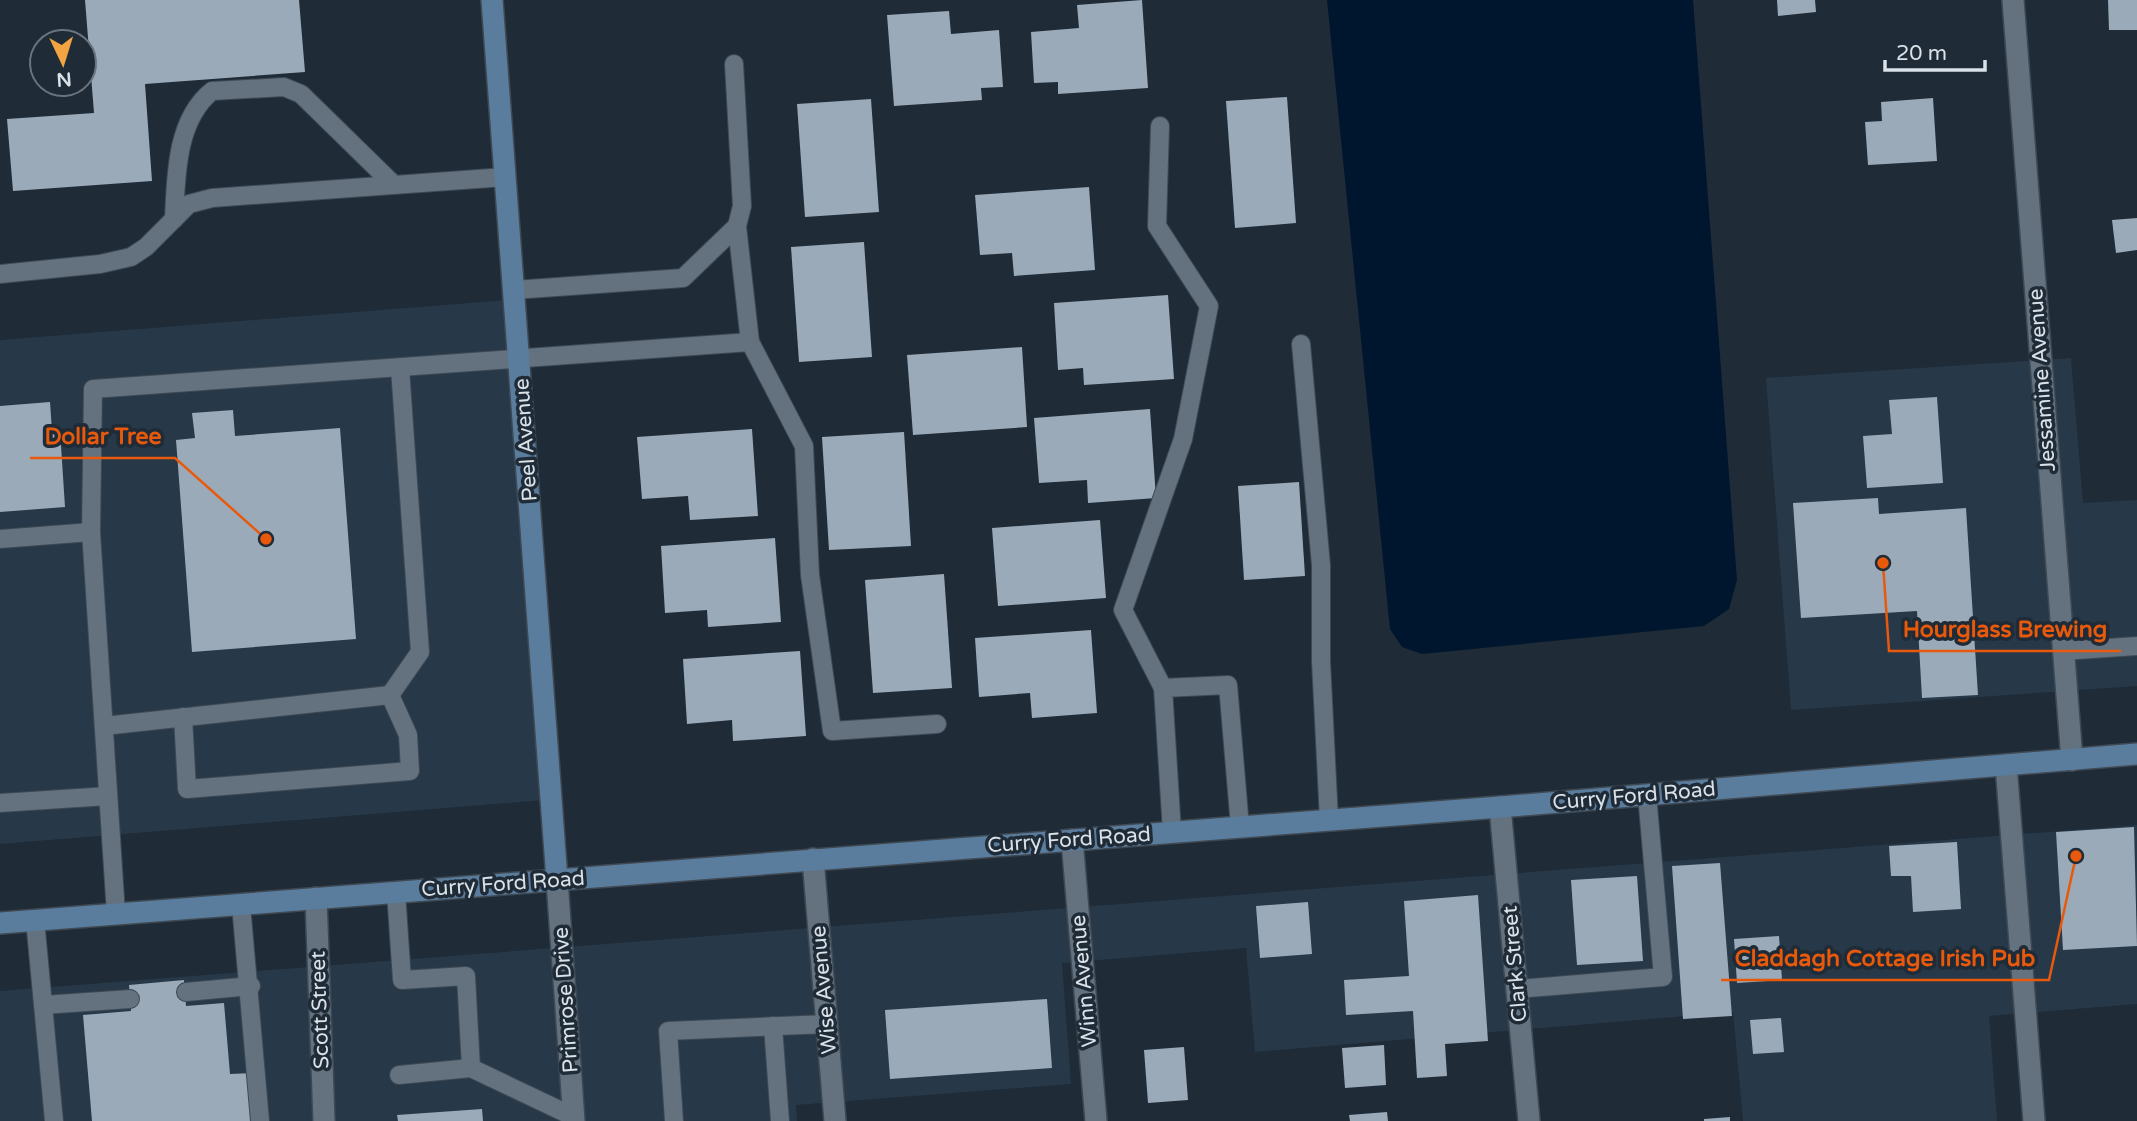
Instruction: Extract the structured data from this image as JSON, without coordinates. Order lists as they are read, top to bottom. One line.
{"streets":{"street":["Jessamine Avenue","Peel Avenue","Curry Ford Road","Clark Street","Winn Avenue","Wise Avenue","Primrose Drive","Scott Street"]},"crossings":[["Jessamine Avenue","Curry Ford Road"],["Peel Avenue","Curry Ford Road"],["Peel Avenue","Primrose Drive"],["Curry Ford Road","Clark Street"],["Curry Ford Road","Winn Avenue"],["Curry Ford Road","Wise Avenue"],["Curry Ford Road","Primrose Drive"],["Curry Ford Road","Scott Street"]],"places":["Dollar Tree","Hourglass Brewing","Claddagh Cottage Irish Pub"],"scale_bar":"20 m","north":"bottom"}
